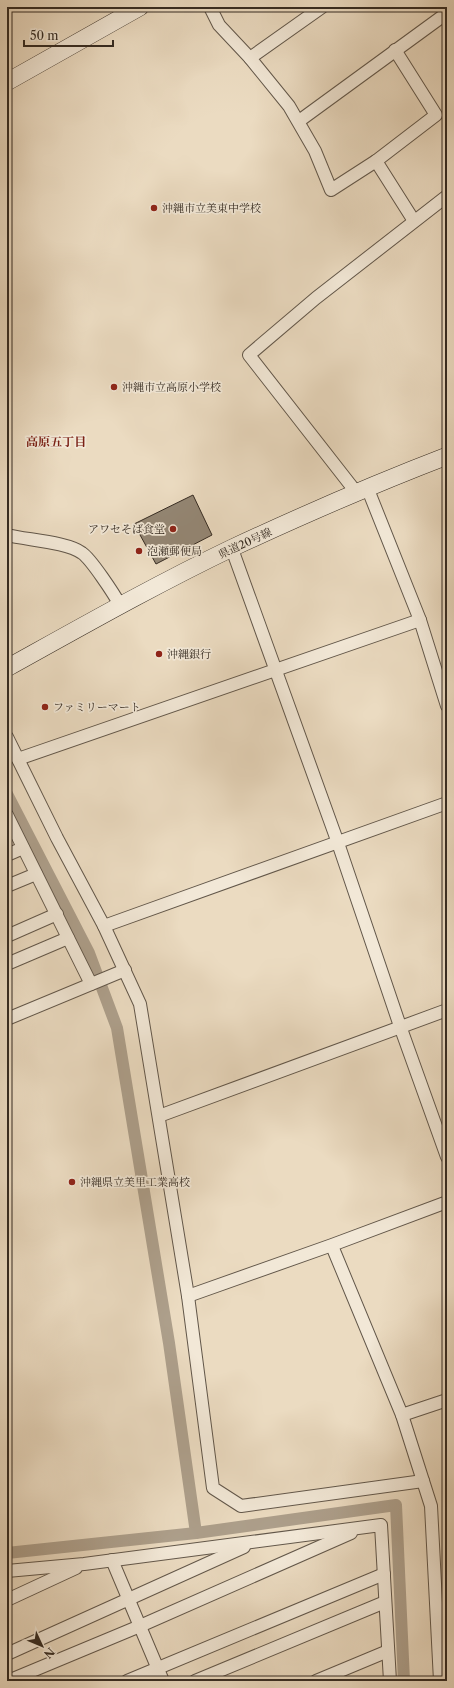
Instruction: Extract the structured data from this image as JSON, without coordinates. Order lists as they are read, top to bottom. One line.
{"streets":{"main road":["県道20号線"]},"districts":["高原五丁目"],"places":["沖縄市立美東中学校","沖縄市立高原小学校","アワセそば食堂","泡瀬郵便局","沖縄銀行","ファミリーマート","沖縄県立美里工業高校"],"scale_bar":"50 m","north":"bottom right"}
